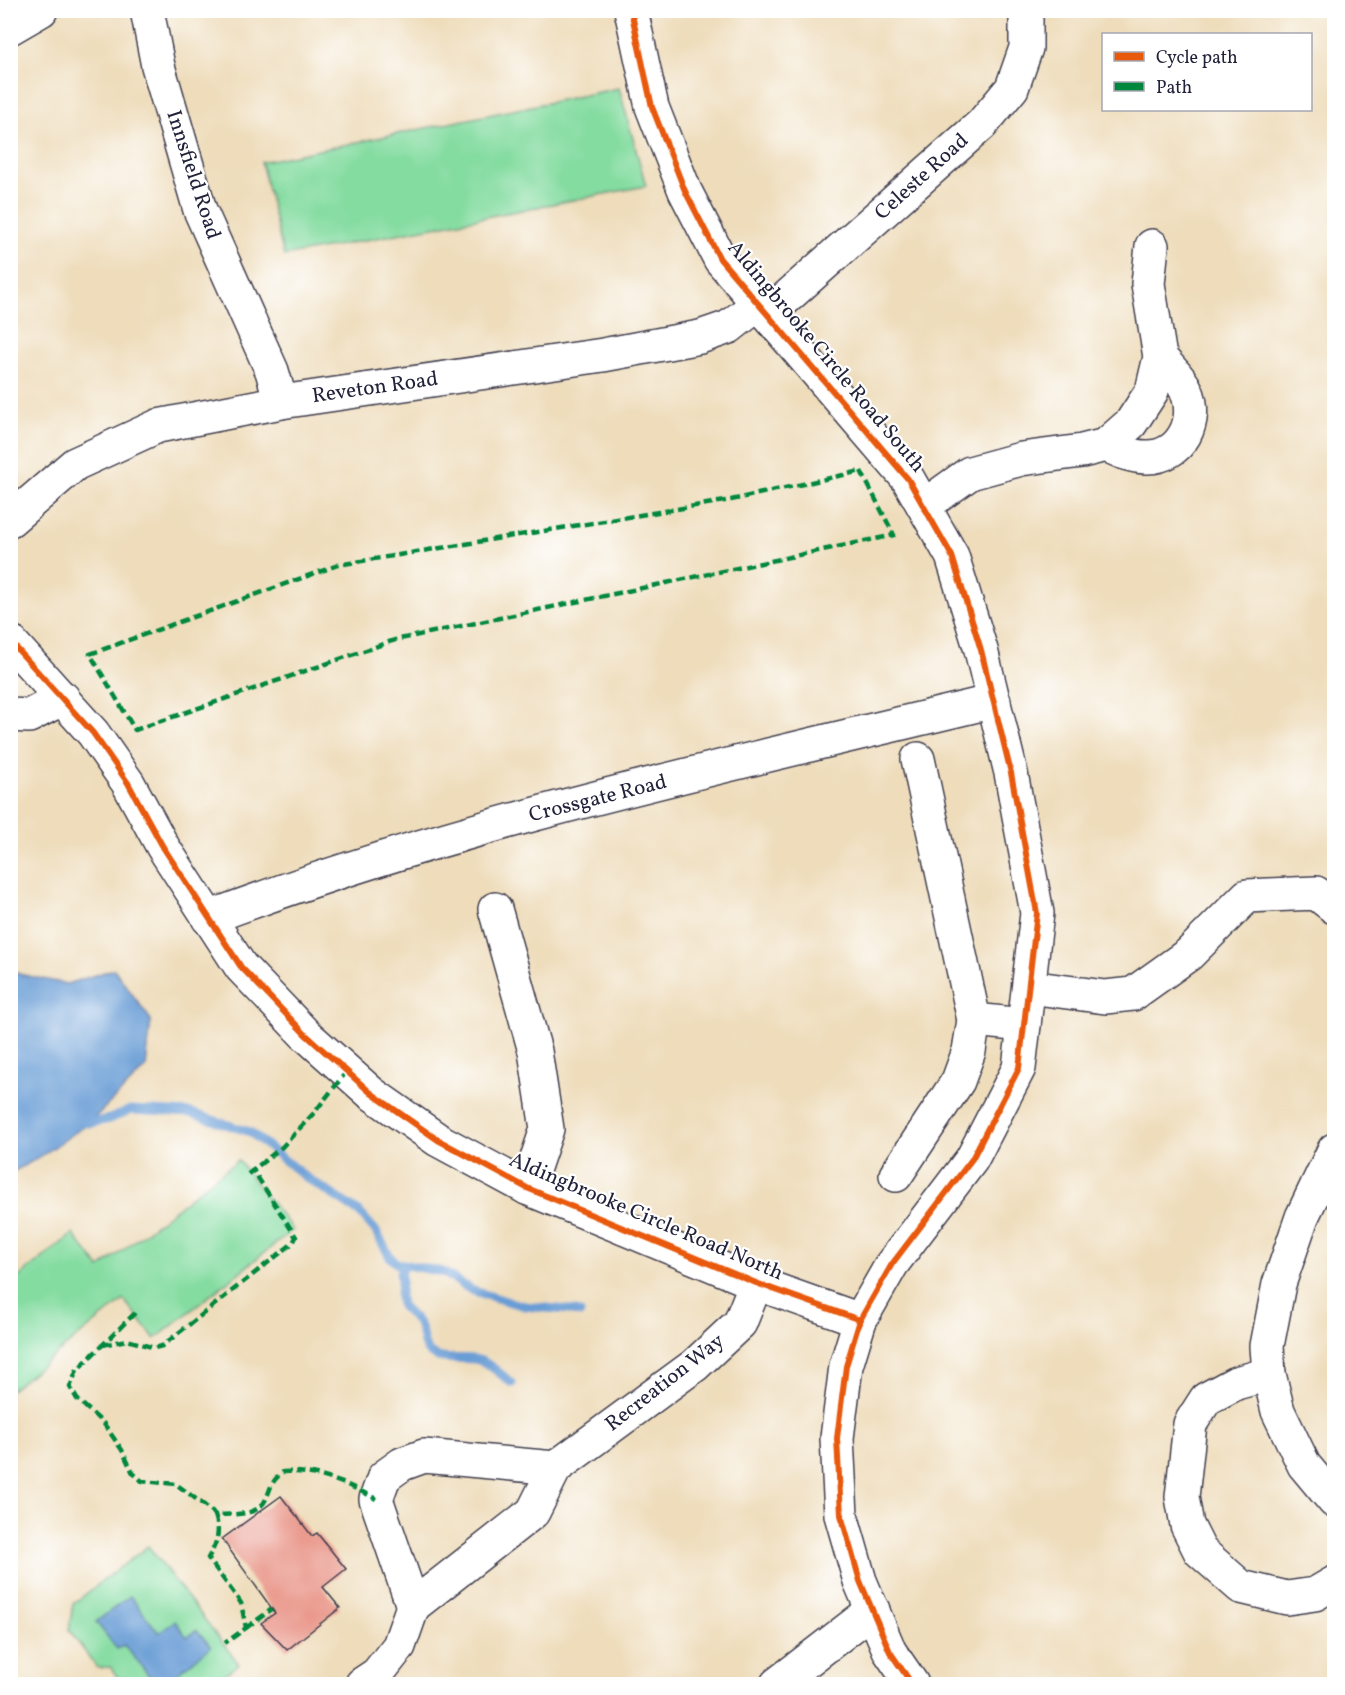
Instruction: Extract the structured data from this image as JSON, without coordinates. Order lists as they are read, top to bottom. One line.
{"streets":{"street":["Innsfield Road","Celeste Road","Aldingbrooke Circle Road South","Reveton Road","Crossgate Road","Aldingbrooke Circle Road North","Recreation Way"]},"crossings":[["Innsfield Road","Reveton Road"],["Celeste Road","Aldingbrooke Circle Road South"],["Celeste Road","Reveton Road"],["Aldingbrooke Circle Road South","Reveton Road"],["Aldingbrooke Circle Road South","Crossgate Road"],["Aldingbrooke Circle Road South","Aldingbrooke Circle Road North"],["Crossgate Road","Aldingbrooke Circle Road North"],["Aldingbrooke Circle Road North","Recreation Way"]],"legend":["Cycle path","Path"]}
